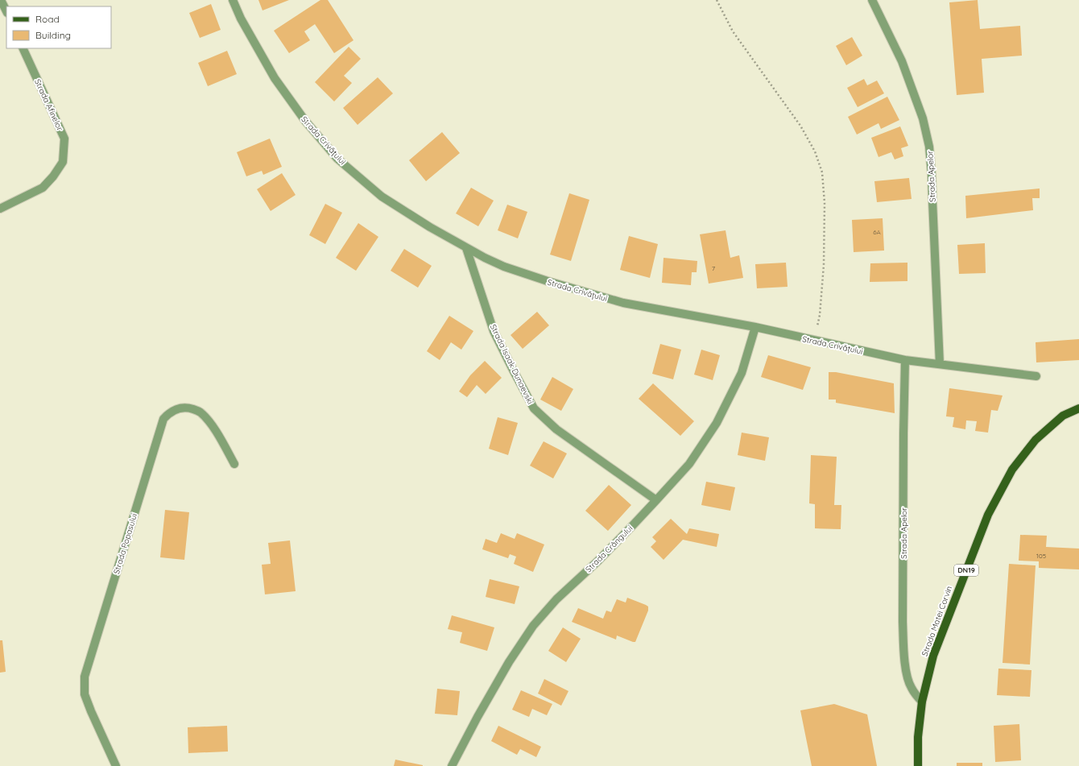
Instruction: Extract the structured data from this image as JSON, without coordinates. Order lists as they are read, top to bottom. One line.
{"streets":{"main road":["DN19","Strada Matei Corvin"],"street":["Strada Afinelor","Strada Crivățului","Strada Apelor","Strada Isaak Dunaevski","Strada Popasului","Strada Crângului"]},"crossings":[["Strada Crivățului","Strada Apelor"],["Strada Crivățului","Strada Isaak Dunaevski"],["Strada Crivățului","Strada Crângului"],["Strada Apelor","Strada Matei Corvin"],["Strada Isaak Dunaevski","Strada Crângului"]],"house_numbers":["6A","7","105"],"legend":["Road","Building"]}
